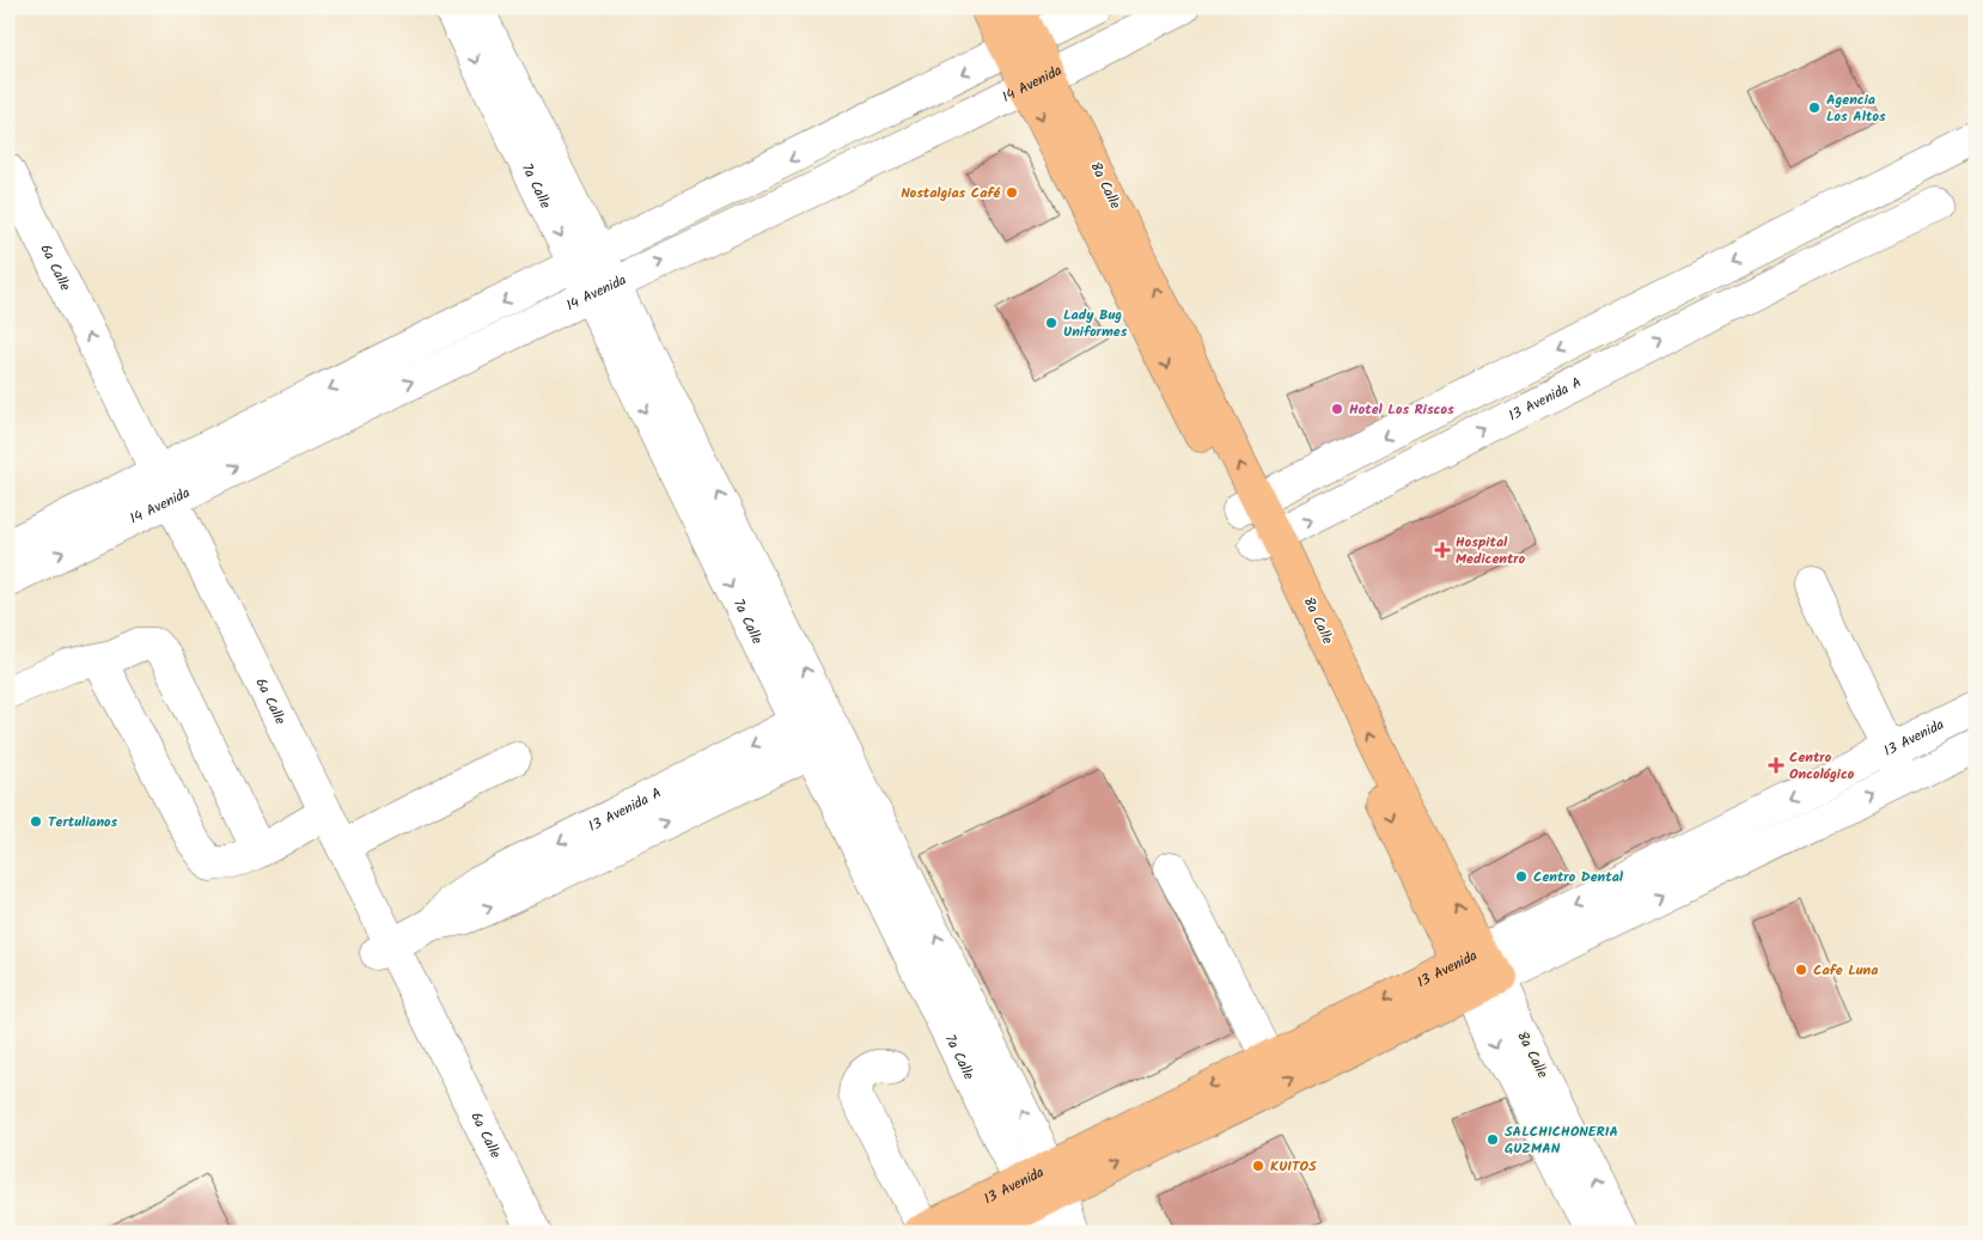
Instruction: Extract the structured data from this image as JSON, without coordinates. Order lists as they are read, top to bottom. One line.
{"streets":{"main road":["8a Calle","13 Avenida"],"street":["14 Avenida","7a Calle","6a Calle","13 Avenida A"]},"crossings":[["14 Avenida","8a Calle"],["14 Avenida","7a Calle"],["14 Avenida","6a Calle"],["8a Calle","13 Avenida A"],["8a Calle","13 Avenida"],["7a Calle","13 Avenida A"],["7a Calle","13 Avenida"],["6a Calle","13 Avenida A"]],"places":{"other":["Agencia Los Altos","Nostalgias Café","Lady Bug Uniformes","Hotel Los Riscos","Tertulianos","Centro Dental","Cafe Luna","SALCHICHONERIA GUZMAN","KUITOS"],"health":["Hospital Medicentro","Centro Oncológico"]}}
